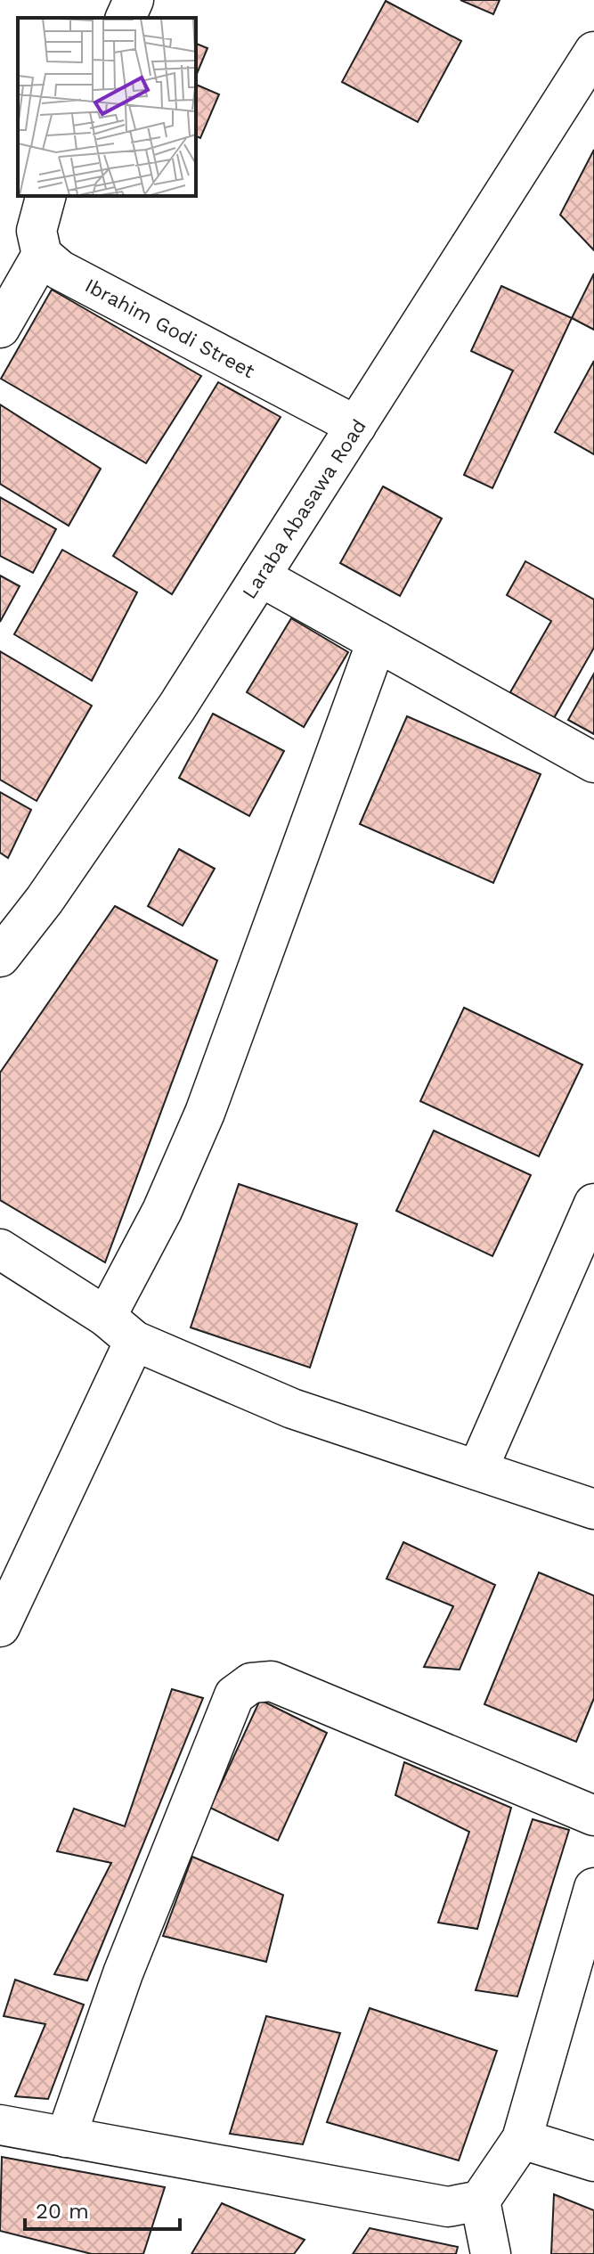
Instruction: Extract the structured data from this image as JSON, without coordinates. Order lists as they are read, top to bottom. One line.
{"streets":{"street":["Ibrahim Godi Street","Laraba Abasawa Road"]},"crossings":[["Ibrahim Godi Street","Laraba Abasawa Road"]],"scale_bar":"20 m"}
